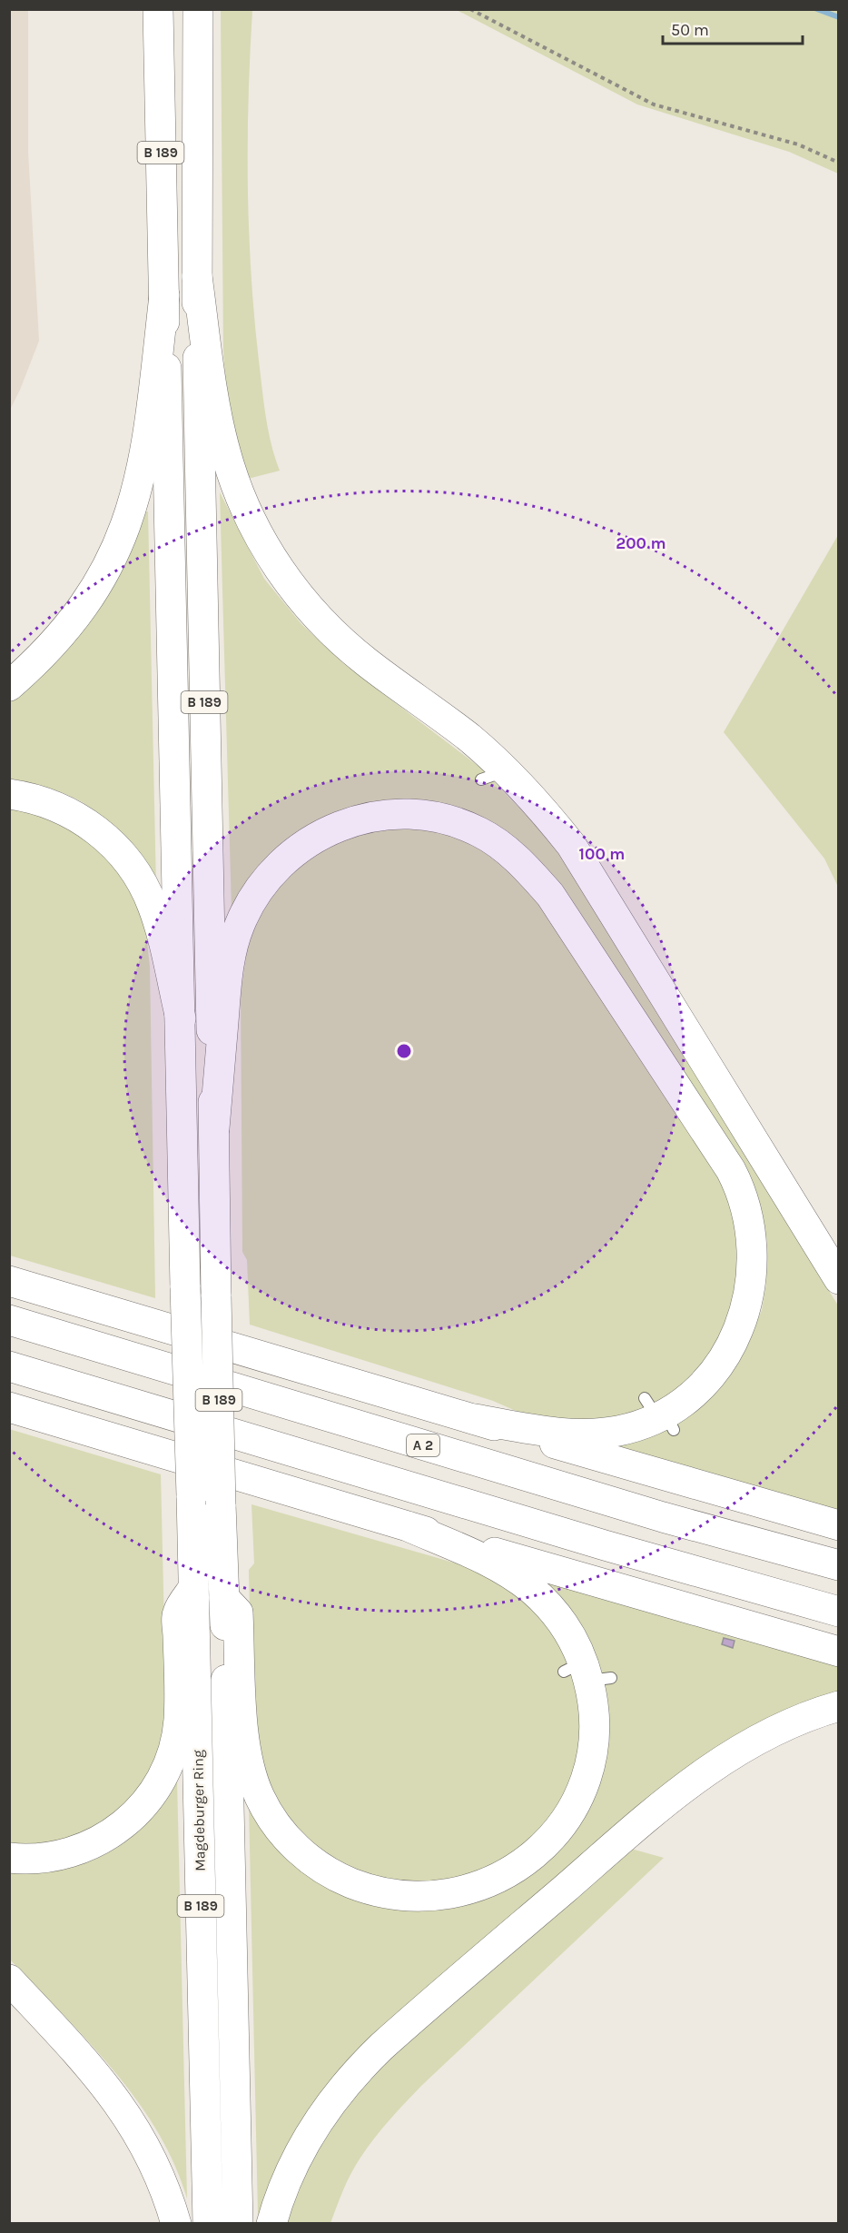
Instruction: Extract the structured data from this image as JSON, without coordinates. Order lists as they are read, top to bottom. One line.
{"streets":{"highway":["B 189","A 2","Magdeburger Ring"]},"crossings":[["B 189","Magdeburger Ring"]],"scale_bar":"50 m","rings":["200 m","100 m"]}
